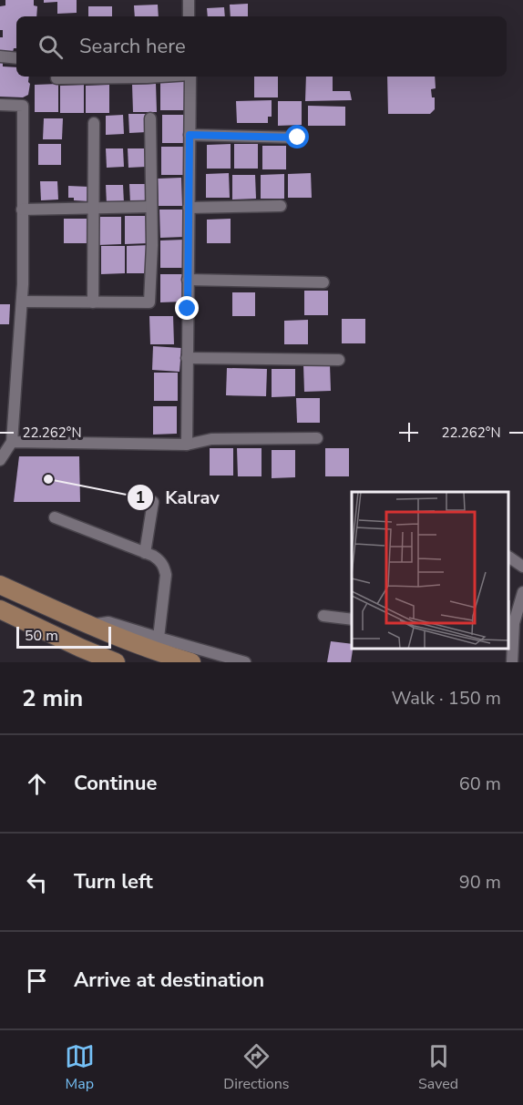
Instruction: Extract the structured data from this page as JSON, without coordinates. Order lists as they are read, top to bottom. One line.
{"places":["Kalrav"],"scale_bar":"50 m","page":{"search":"Search here","scale":"50 m","heading":["2 min","Walk · 150 m"],"list":[["Continue","60 m"],["Turn left","90 m"],"Arrive at destination"],"nav":["Map","Directions","Saved"]},"coordinates":["22.262°N"]}
